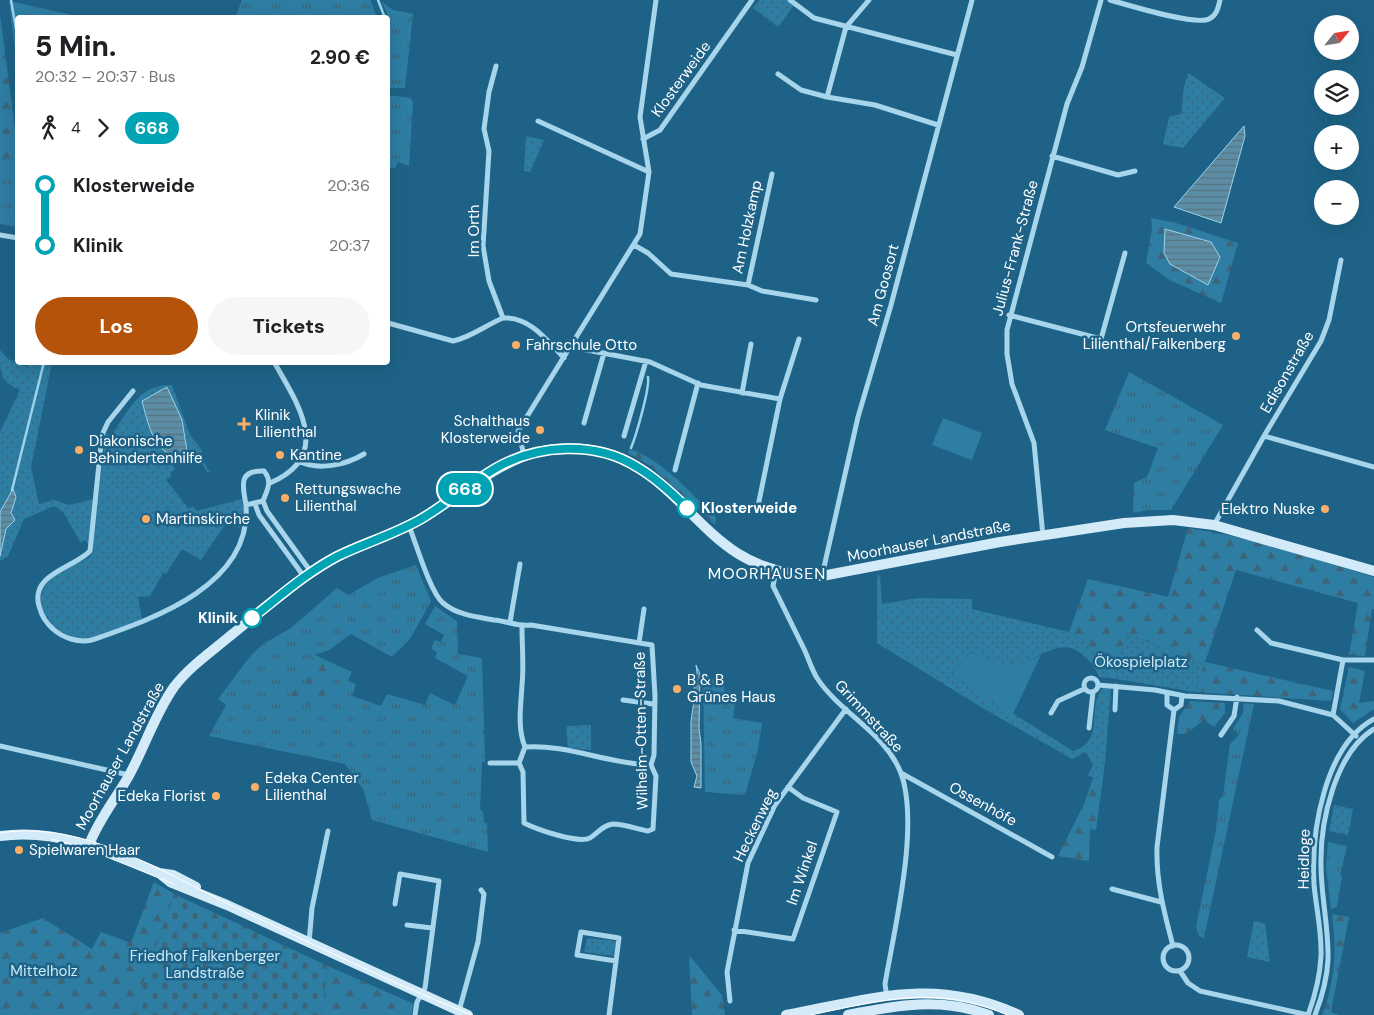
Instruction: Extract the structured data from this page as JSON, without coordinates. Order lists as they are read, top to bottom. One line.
{"streets":{"street":["Klosterweide","Am Holzkamp","Im Orth","Julius-Frank-Straße","Am Goosort","Edisonstraße","Moorhauser Landstraße","Grimmstraße","Wilhelm-Otten-Straße","Ossenhöfe","Heckenweg","Heidloge","Im Winkel"]},"crossings":[["Julius-Frank-Straße","Moorhauser Landstraße"],["Am Goosort","Moorhauser Landstraße"],["Edisonstraße","Moorhauser Landstraße"],["Moorhauser Landstraße","Grimmstraße"],["Moorhauser Landstraße","Wilhelm-Otten-Straße"],["Grimmstraße","Ossenhöfe"],["Grimmstraße","Heckenweg"],["Heckenweg","Im Winkel"]],"districts":["MOORHAUSEN"],"parks":["Ökospielplatz","Friedhof Falkenberger Landstraße","Mittelholz"],"places":{"other":["Ortsfeuerwehr Lilienthal/Falkenberg","Fahrschule Otto","Schalthaus Klosterweide","Diakonische Behindertenhilfe","Kantine","Rettungswache Lilienthal","Klosterweide","Elektro Nuske","Martinskirche","Klinik","B & B Grünes Haus","Edeka Center Lilienthal","Edeka Florist","Spielwaren Haar"],"health":["Klinik Lilienthal"]},"lines":["bus line 668"],"north":"top right","page":{"on_map":"668","map_buttons":["+","−"],"heading":["5 Min.","20:32 – 20:37 · Bus","2.90 €"],"legs":["4","668"],"list":[{"name":"Klosterweide","value":"20:36"},{"name":"Klinik","value":"20:37"}],"buttons":["Los","Tickets"]}}
